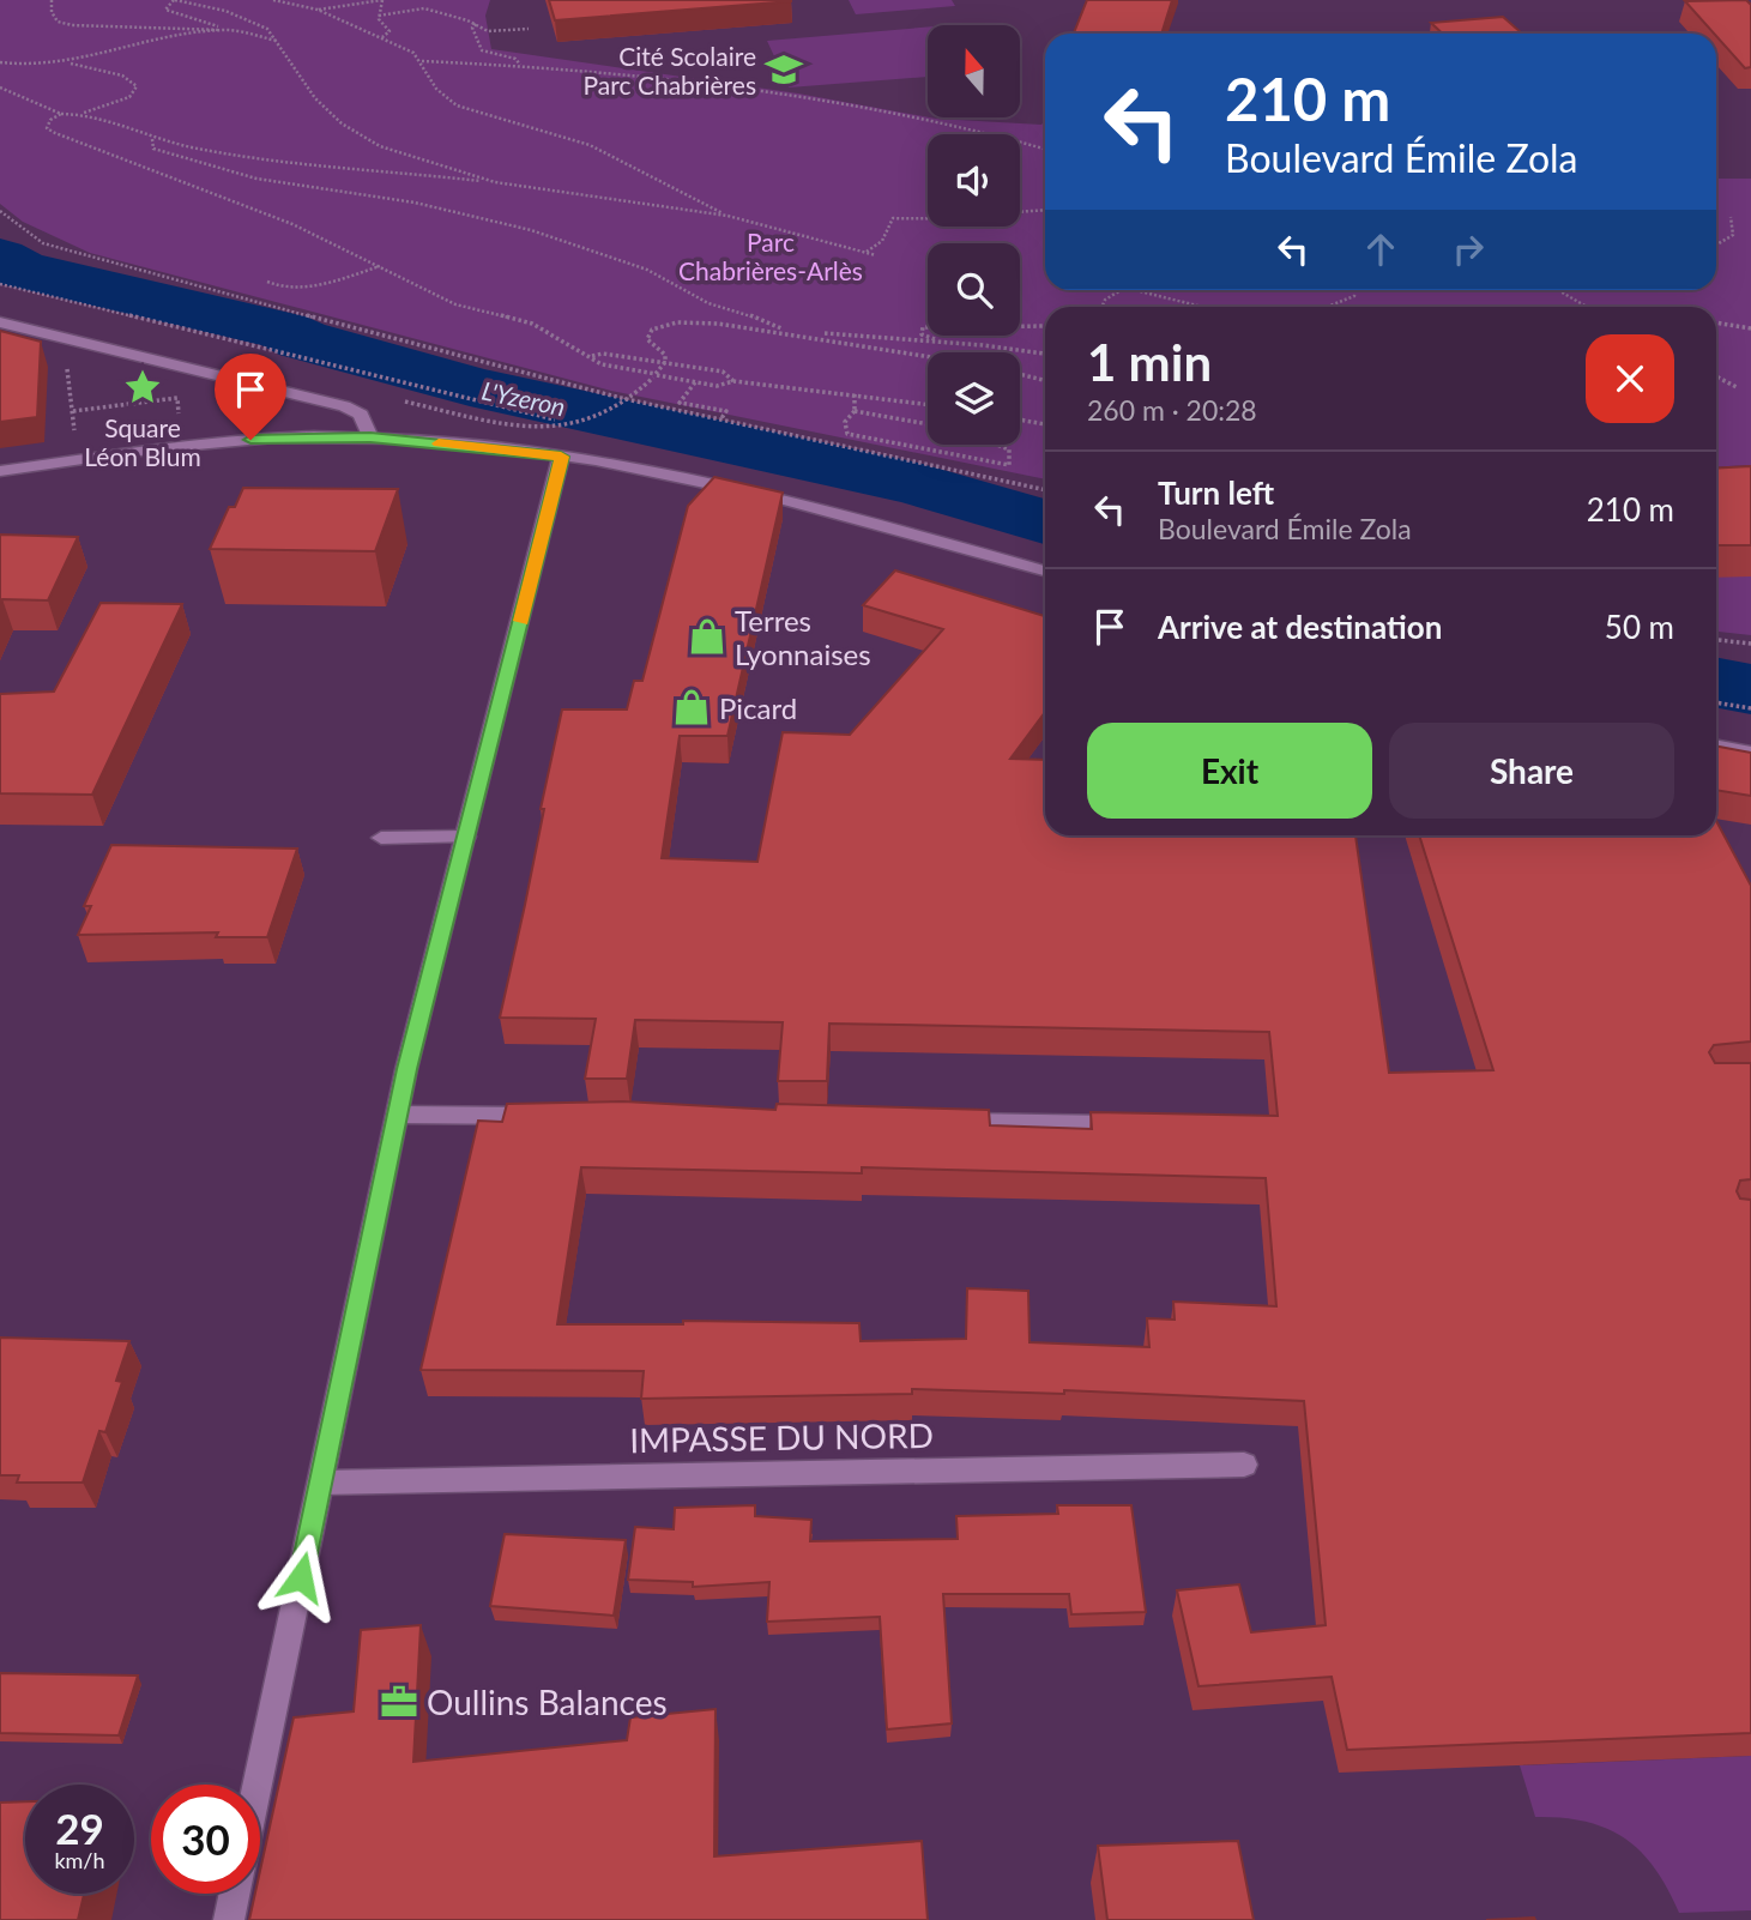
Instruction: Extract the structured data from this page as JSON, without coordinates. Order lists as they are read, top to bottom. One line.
{"streets":{"street":["IMPASSE DU NORD"]},"water":["L'Yzeron"],"parks":["Parc Chabrières-Arlès"],"places":{"school or university":["Cité Scolaire Parc Chabrières"],"place":["Square Léon Blum"],"shop":["Terres Lyonnaises","Picard"],"office":["Oullins Balances"]},"north":"top","page":{"turn":["210 m","Boulevard Émile Zola"],"heading":["1 min","260 m · 20:28"],"list":[{"name":"Turn left","note":"Boulevard Émile Zola","value":"210 m"},{"name":"Arrive at destination","value":"50 m"}],"buttons":["Exit","Share"],"speed":"29 km/h","limit":"30"}}
